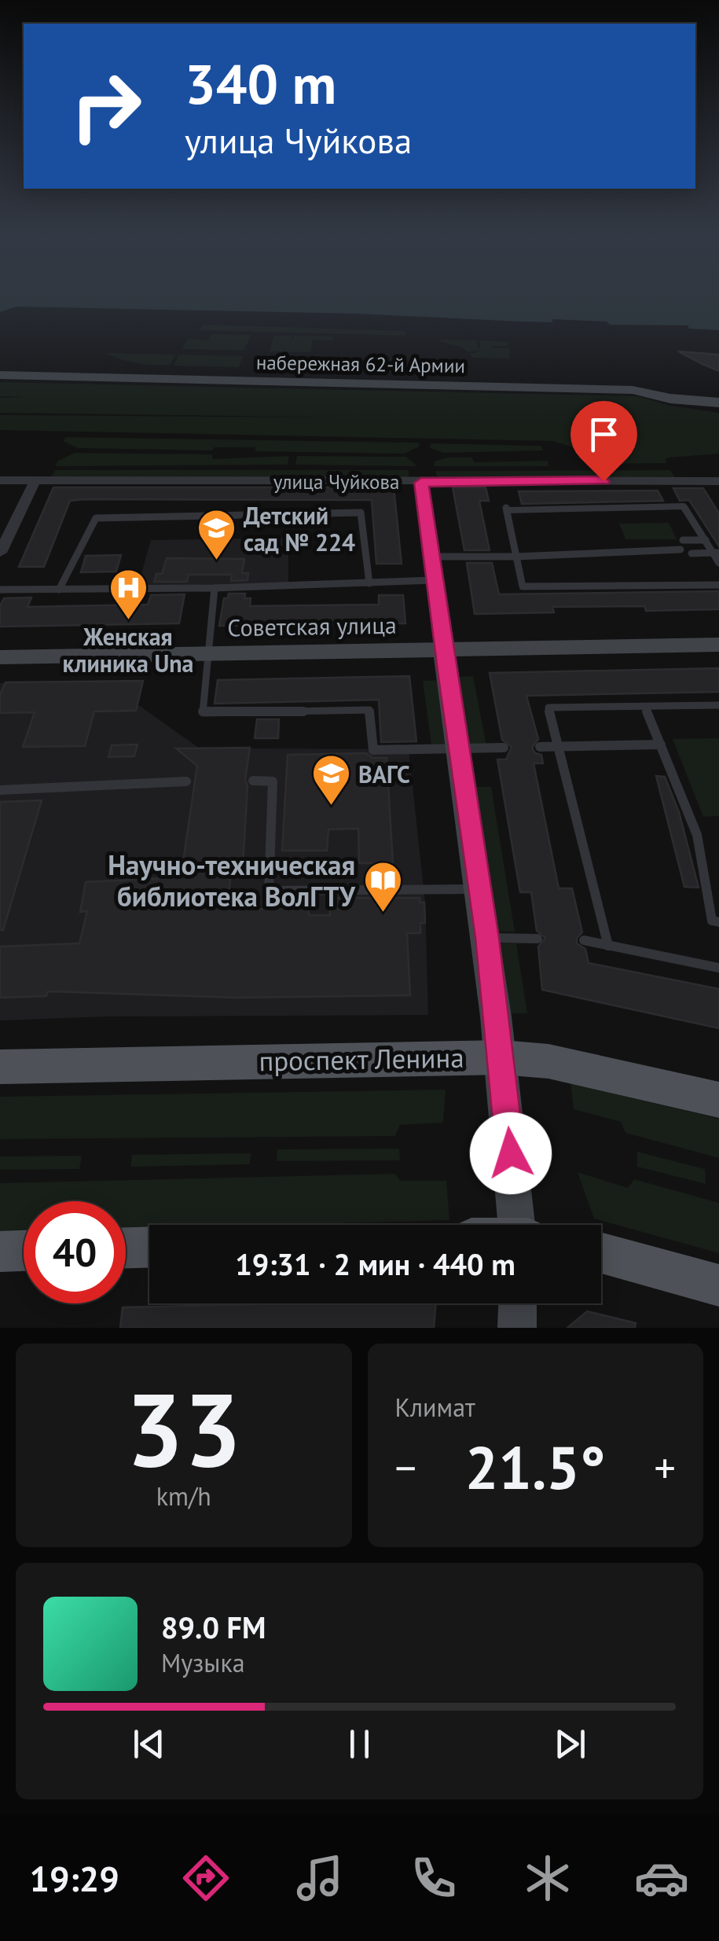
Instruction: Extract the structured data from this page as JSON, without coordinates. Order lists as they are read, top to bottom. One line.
{"streets":{"main road":["проспект Ленина"],"street":["набережная 62-й Армии","улица Чуйкова","Советская улица"]},"places":{"school or university":["Детский сад № 224","ВАГС"],"hospital":["Женская клиника Una"],"library":["Научно-техническая библиотека ВолГТУ"]},"page":{"turn":["340 m","улица Чуйкова"],"limit":"40","trip":"19:31 · 2 мин · 440 m","tile":[["33","km/h"],"Климат"],"heat":["−","21.5°","+"],"song":["89.0 FM","Музыка"],"tabs":"19:29"}}
